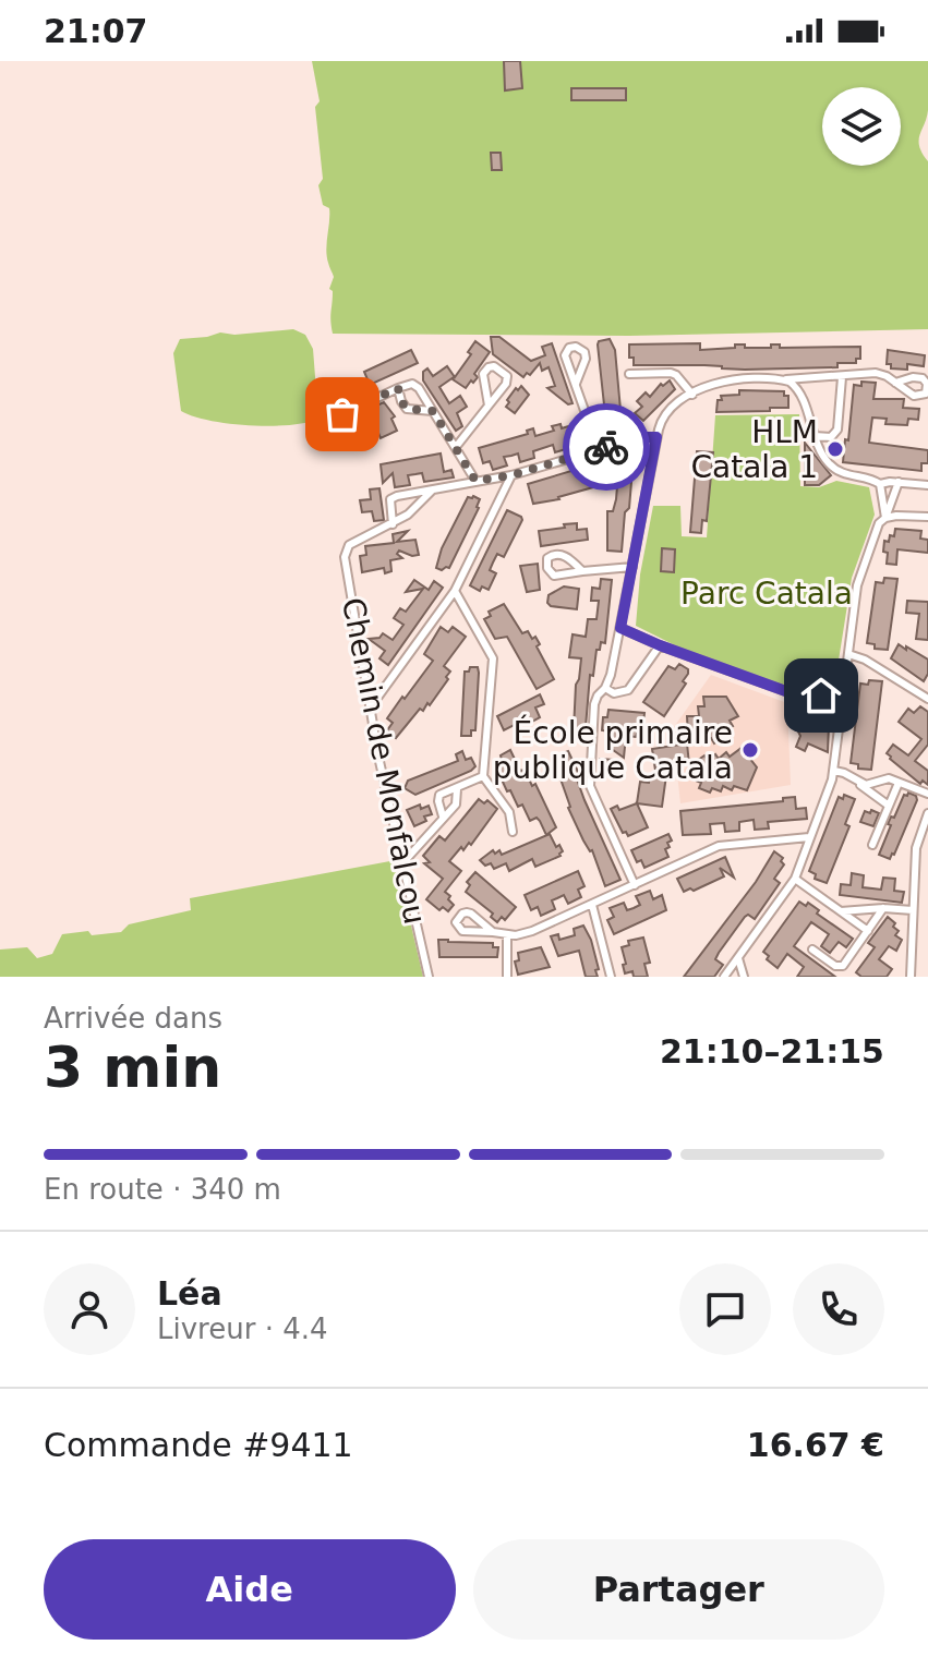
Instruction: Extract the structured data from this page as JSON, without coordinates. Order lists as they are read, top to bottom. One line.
{"streets":{"street":["Chemin de Monfalcou"]},"parks":["Parc Catala"],"places":["HLM Catala 1","École primaire publique Catala"],"page":{"status":"21:07","heading":["3 min","Arrivée dans","21:10–21:15"],"panel":["Léa","Livreur · 4.4","Commande #9411","16.67 €"],"bar":"En route · 340 m","buttons":["Aide","Partager"]}}
